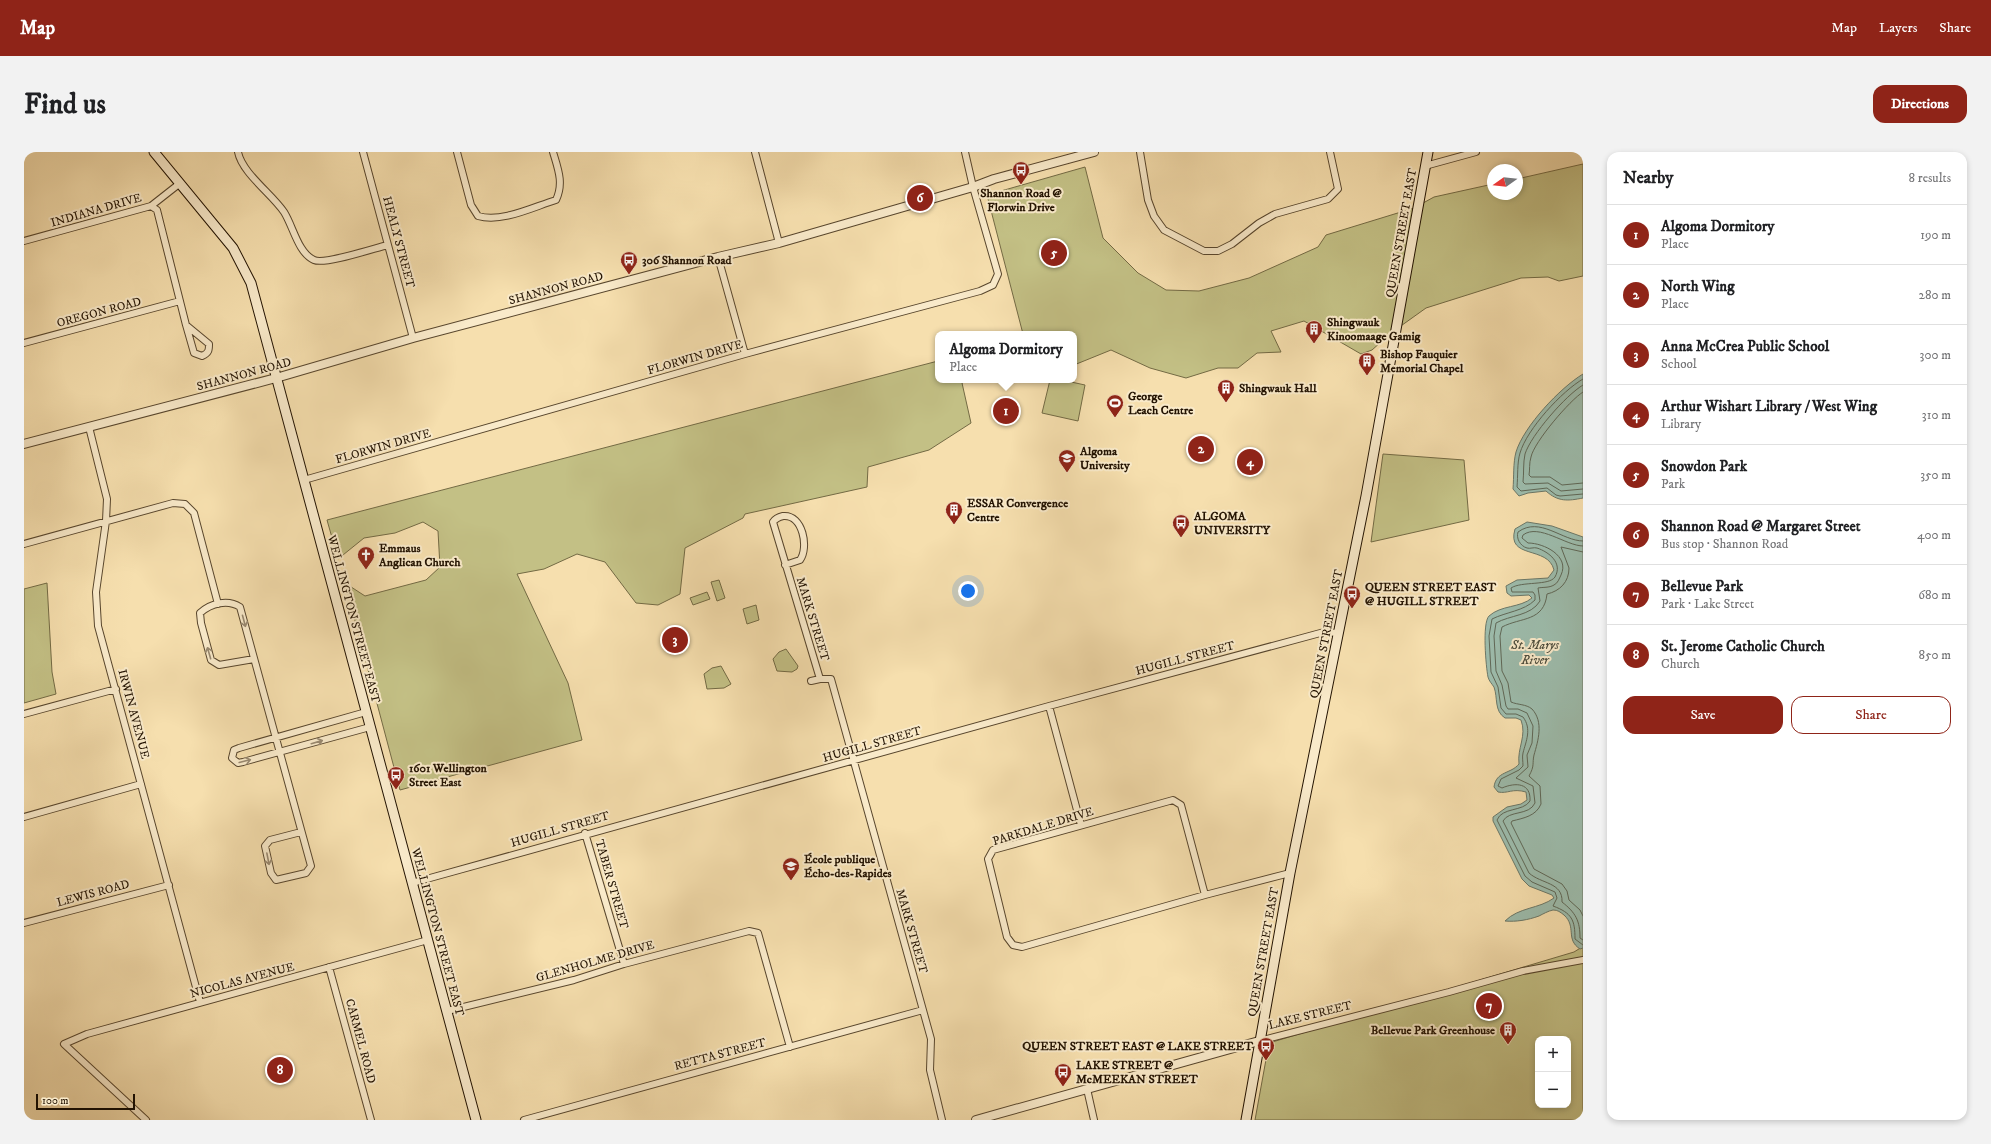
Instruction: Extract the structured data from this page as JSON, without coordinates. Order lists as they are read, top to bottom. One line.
{"streets":{"main road":["QUEEN STREET EAST","WELLINGTON STREET EAST"],"street":["INDIANA DRIVE","HEALY STREET","SHANNON ROAD","OREGON ROAD","FLORWIN DRIVE","MARK STREET","HUGILL STREET","IRWIN AVENUE","PARKDALE DRIVE","TABER STREET","LEWIS ROAD","GLENHOLME DRIVE","NICOLAS AVENUE","LAKE STREET","CARMEL ROAD","RETTA STREET"]},"crossings":[["QUEEN STREET EAST","HUGILL STREET"],["QUEEN STREET EAST","PARKDALE DRIVE"],["QUEEN STREET EAST","LAKE STREET"],["HEALY STREET","SHANNON ROAD"],["SHANNON ROAD","FLORWIN DRIVE"],["SHANNON ROAD","WELLINGTON STREET EAST"],["SHANNON ROAD","IRWIN AVENUE"],["FLORWIN DRIVE","WELLINGTON STREET EAST"],["WELLINGTON STREET EAST","HUGILL STREET"],["WELLINGTON STREET EAST","GLENHOLME DRIVE"],["WELLINGTON STREET EAST","NICOLAS AVENUE"],["MARK STREET","HUGILL STREET"],["MARK STREET","RETTA STREET"],["HUGILL STREET","TABER STREET"],["IRWIN AVENUE","LEWIS ROAD"],["IRWIN AVENUE","NICOLAS AVENUE"],["TABER STREET","GLENHOLME DRIVE"],["GLENHOLME DRIVE","RETTA STREET"],["NICOLAS AVENUE","CARMEL ROAD"]],"water":["St. Marys River"],"places":{"bus stop":["Shannon Road @ Florwin Drive","306 Shannon Road","ALGOMA UNIVERSITY","QUEEN STREET EAST @ HUGILL STREET","1601 Wellington Street East","QUEEN STREET EAST @ LAKE STREET","LAKE STREET @ McMEEKAN STREET"],"building":["Shingwauk Kinoomaage Gamig","Bishop Fauquier Memorial Chapel","Shingwauk Hall","ESSAR Convergence Centre","Bellevue Park Greenhouse"],"sports":["George Leach Centre"],"school or university":["Algoma University","École publique Écho-des-Rapides"],"church":["Emmaus Anglican Church"]},"scale_bar":"100 m","north":"left","page":{"header":"Map","nav":["Map","Layers","Share"],"buttons":["Directions",["Save","Share"]],"title":"Find us","heading":["Nearby","8 results"],"pins":["6","5","1","2","4","3","7","8"],"list":[{"mark":"1","name":"Algoma Dormitory","note":"Place","value":"190 m"},{"mark":"2","name":"North Wing","note":"Place","value":"280 m"},{"mark":"3","name":"Anna McCrea Public School","note":"School","value":"300 m"},{"mark":"4","name":"Arthur Wishart Library / West Wing","note":"Library","value":"310 m"},{"mark":"5","name":"Snowdon Park","note":"Park","value":"350 m"},{"mark":"6","name":"Shannon Road @ Margaret Street","note":"Bus stop · Shannon Road","value":"400 m"},{"mark":"7","name":"Bellevue Park","note":"Park · Lake Street","value":"680 m"},{"mark":"8","name":"St. Jerome Catholic Church","note":"Church","value":"850 m"}],"popup":["Algoma Dormitory","Place"],"map_buttons":["+","−"],"scale":"100 m"}}
